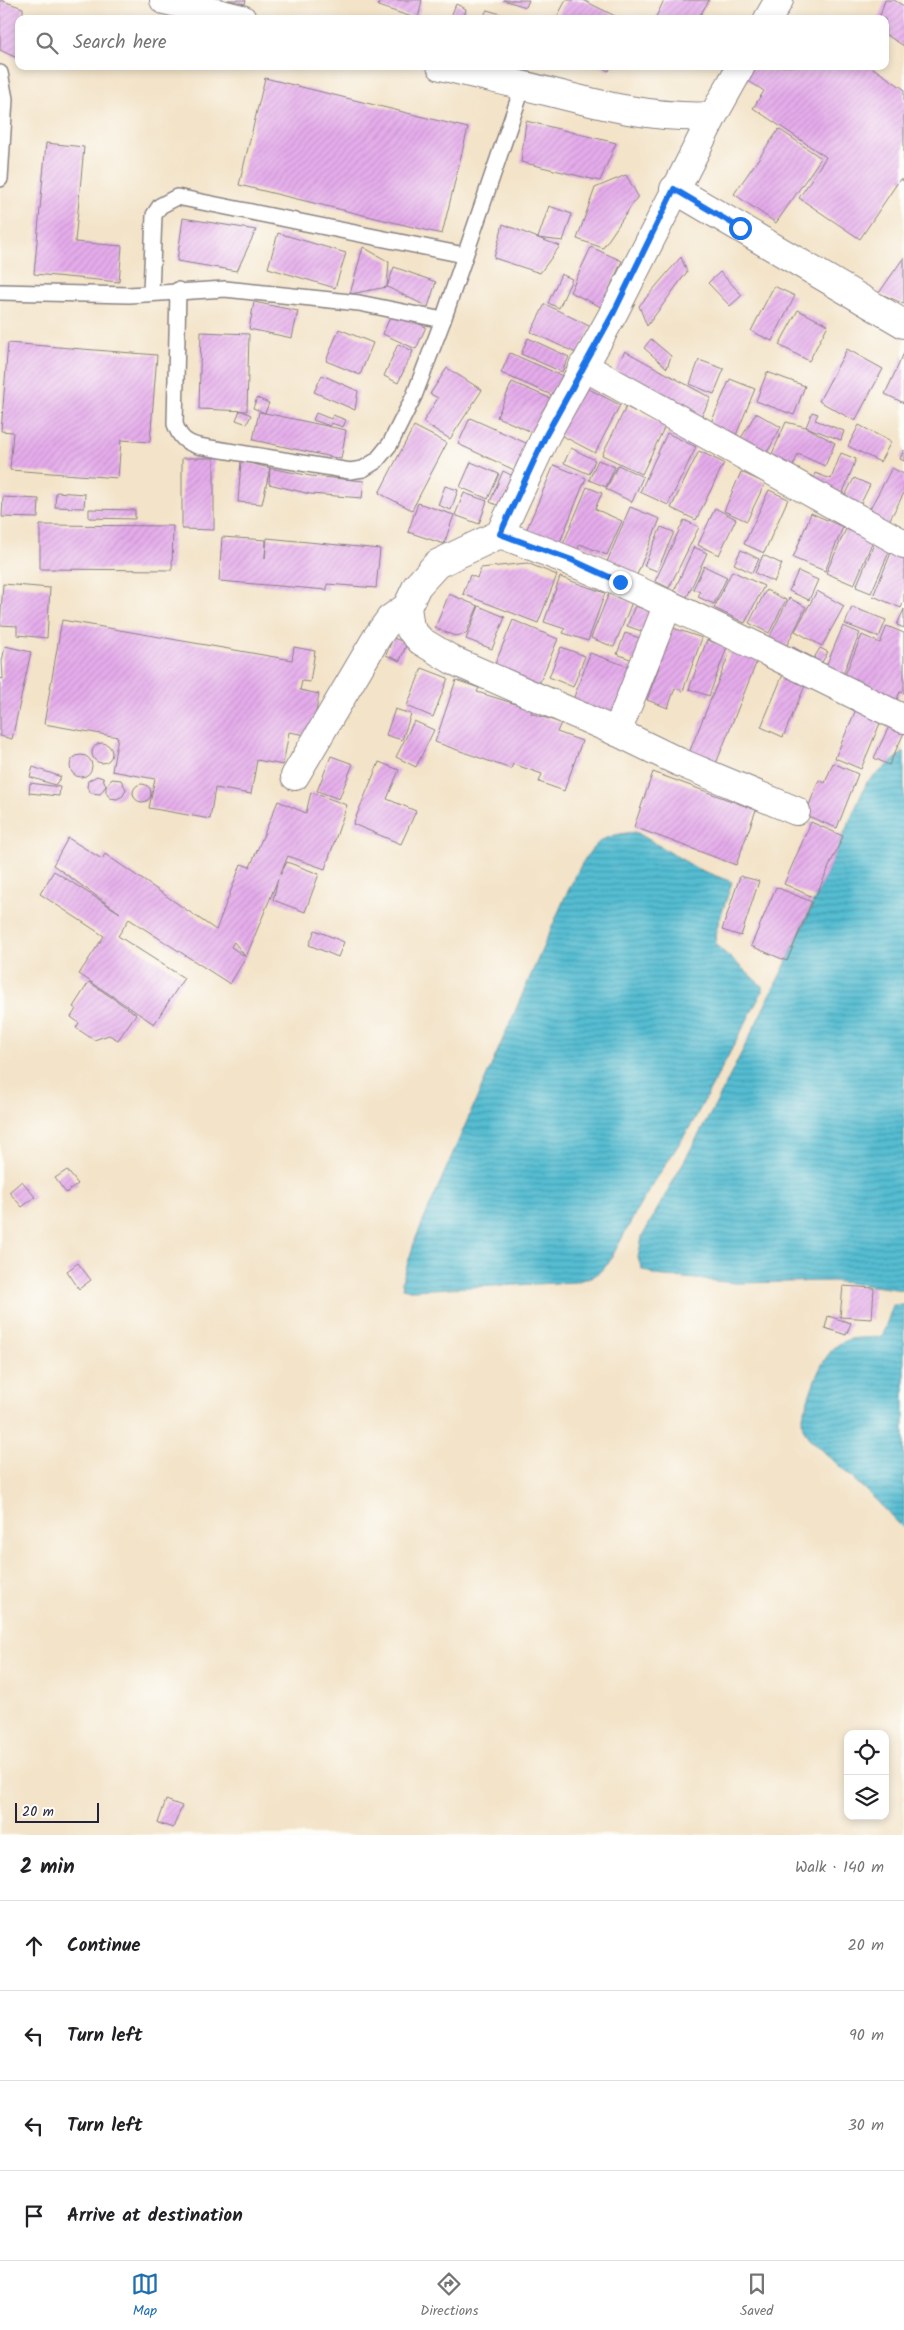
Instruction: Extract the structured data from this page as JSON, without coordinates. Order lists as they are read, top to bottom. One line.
{"scale_bar":"20 m","page":{"search":"Search here","scale":"20 m","heading":["2 min","Walk · 140 m"],"list":[["Continue","20 m"],["Turn left","90 m"],["Turn left","30 m"],"Arrive at destination"],"nav":["Map","Directions","Saved"]}}
